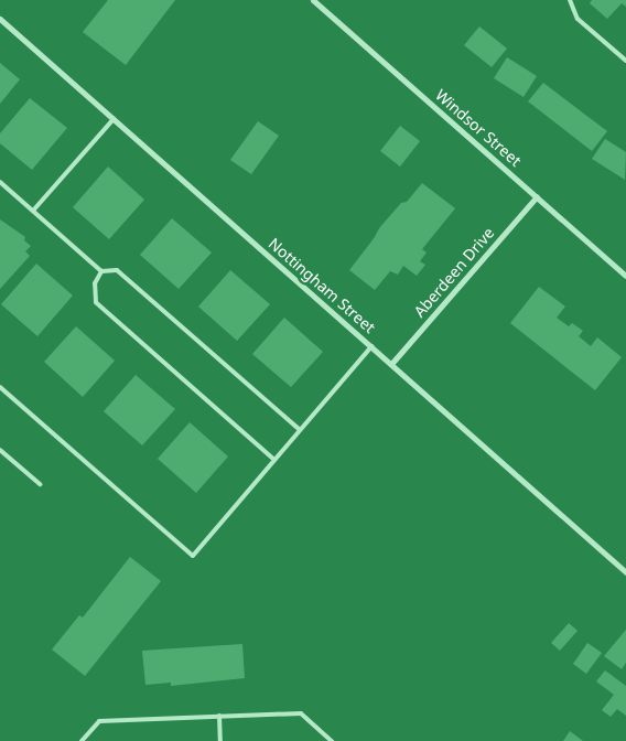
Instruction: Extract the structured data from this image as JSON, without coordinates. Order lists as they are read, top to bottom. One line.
{"streets":{"street":["Windsor Street","Aberdeen Drive","Nottingham Street"]},"crossings":[["Windsor Street","Aberdeen Drive"],["Aberdeen Drive","Nottingham Street"]]}
